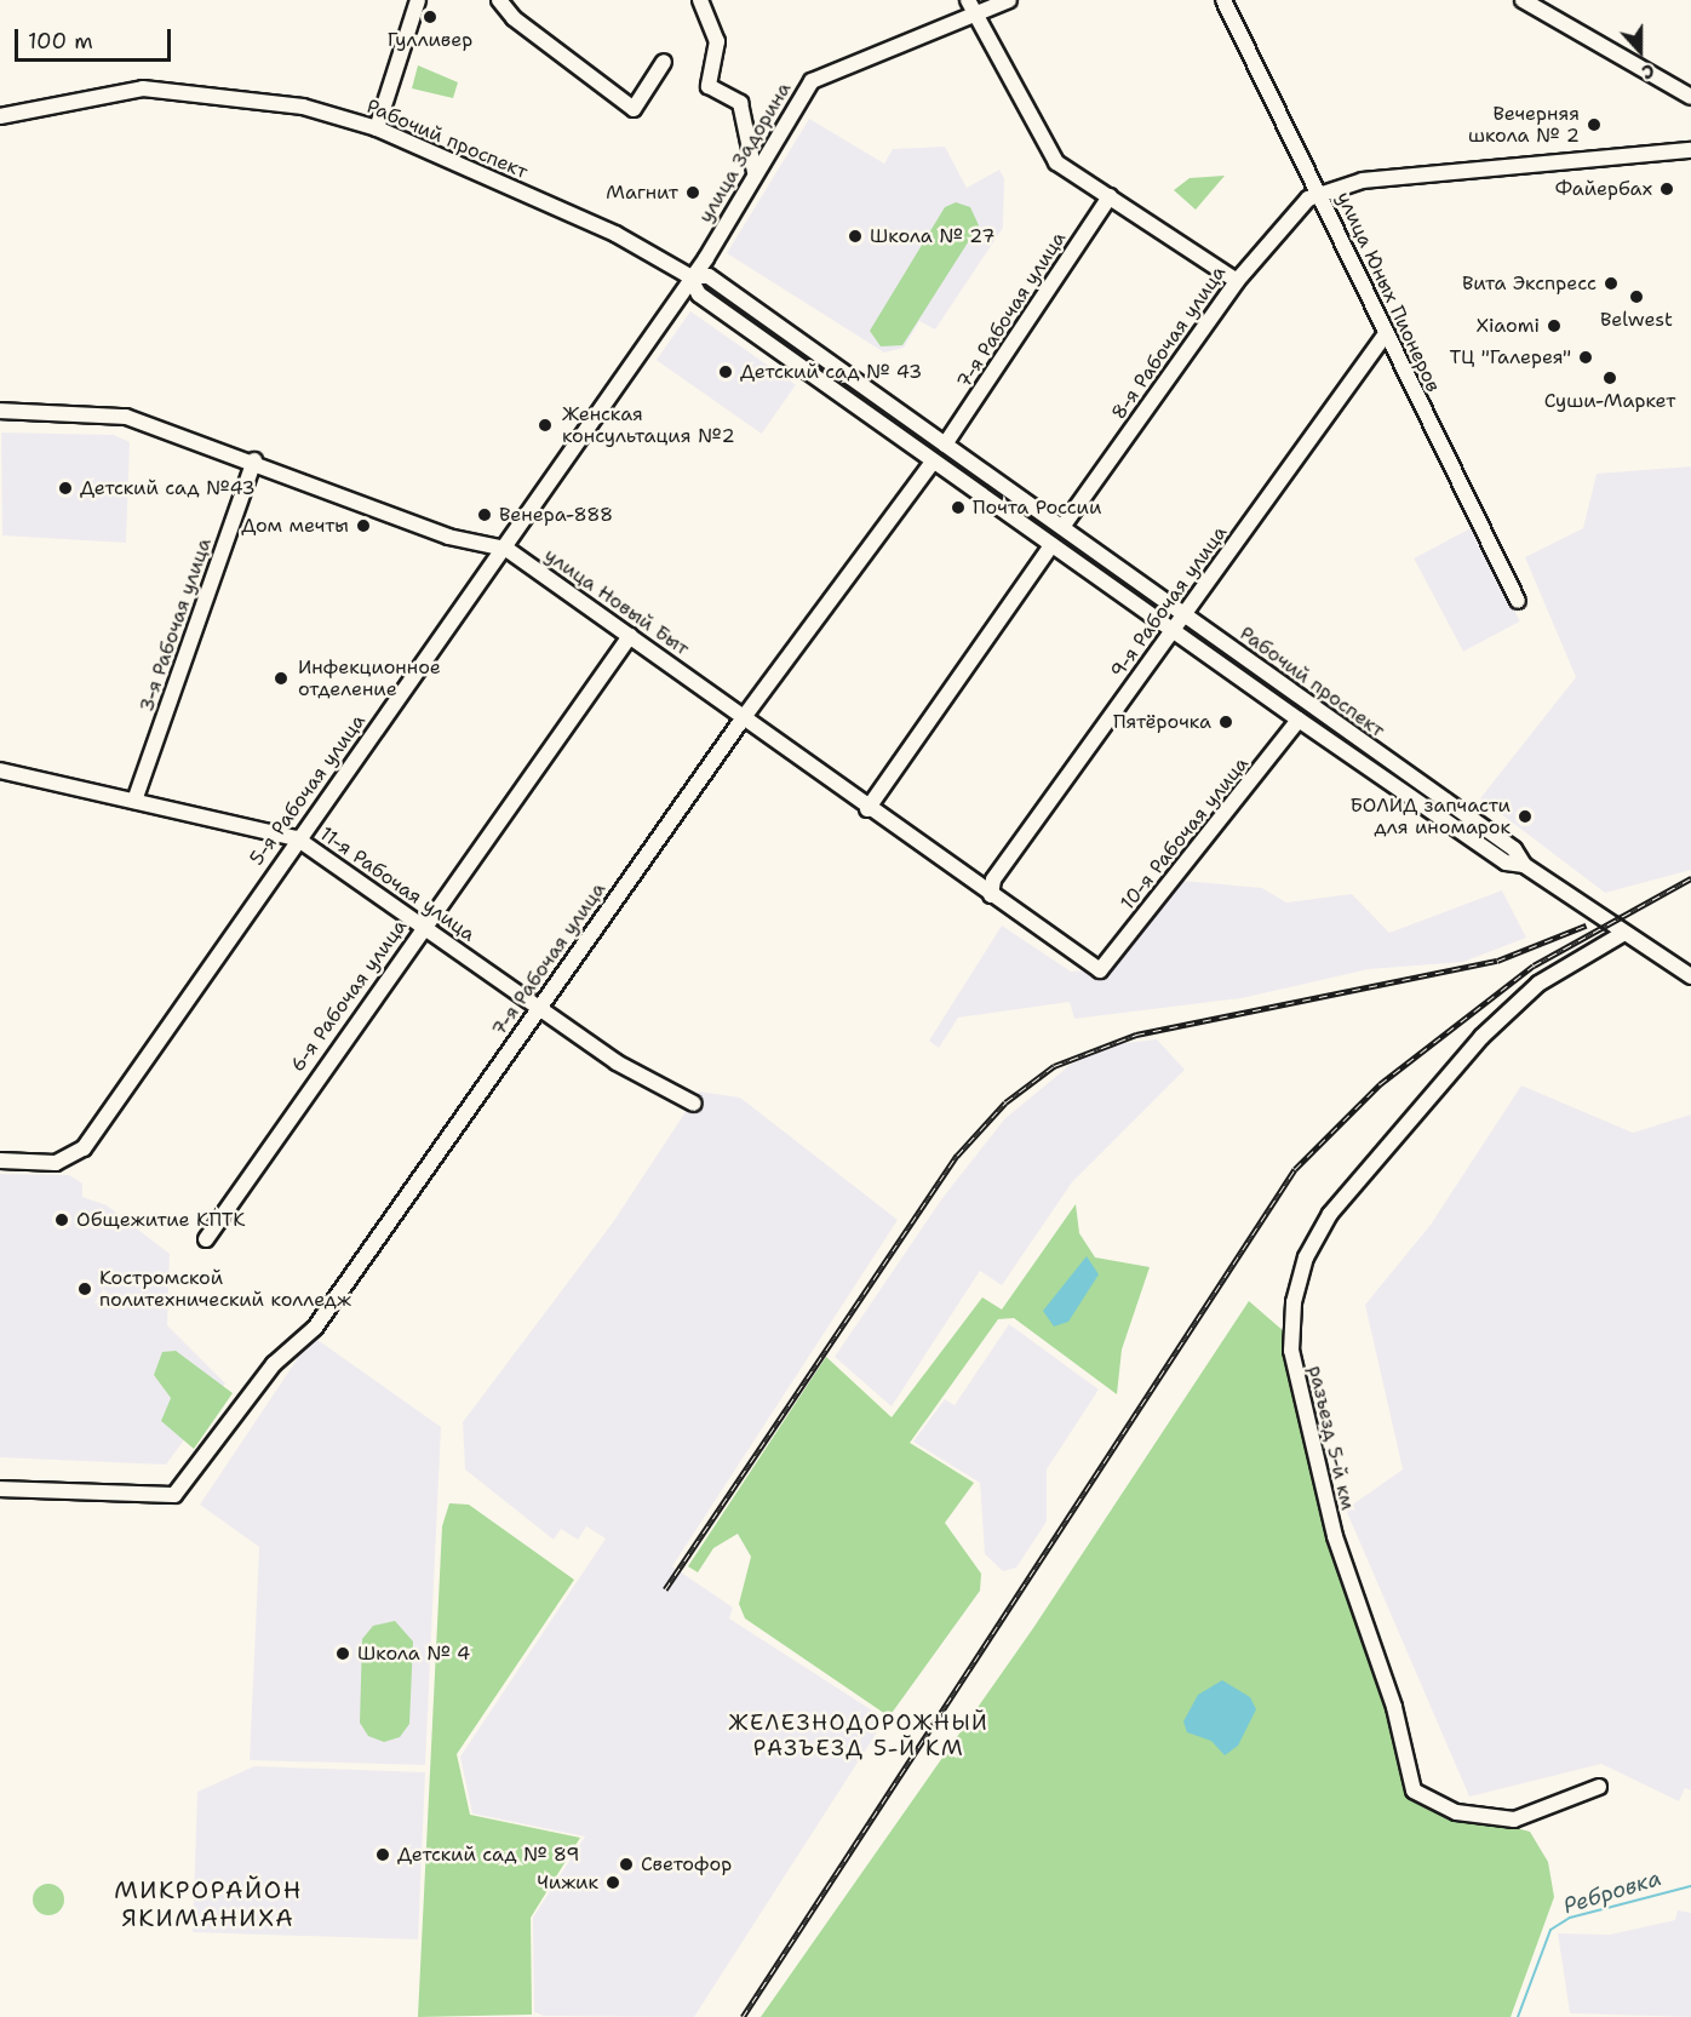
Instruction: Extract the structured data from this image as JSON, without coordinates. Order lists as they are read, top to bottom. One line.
{"streets":{"street":["Рабочий проспект","улица Задорина","улица Юных Пионеров","7-я Рабочая улица","8-я Рабочая улица","улица Новый Быт","9-я Рабочая улица","3-я Рабочая улица","5-я Рабочая улица","10-я Рабочая улица","11-я Рабочая улица","6-я Рабочая улица","разъезд 5-й км"]},"crossings":[["Рабочий проспект","улица Задорина"],["Рабочий проспект","7-я Рабочая улица"],["Рабочий проспект","8-я Рабочая улица"],["Рабочий проспект","9-я Рабочая улица"],["Рабочий проспект","5-я Рабочая улица"],["Рабочий проспект","10-я Рабочая улица"],["Рабочий проспект","разъезд 5-й км"],["улица Задорина","5-я Рабочая улица"],["улица Юных Пионеров","8-я Рабочая улица"],["улица Юных Пионеров","9-я Рабочая улица"],["7-я Рабочая улица","улица Новый Быт"],["7-я Рабочая улица","11-я Рабочая улица"],["улица Новый Быт","9-я Рабочая улица"],["улица Новый Быт","3-я Рабочая улица"],["улица Новый Быт","5-я Рабочая улица"],["улица Новый Быт","10-я Рабочая улица"],["улица Новый Быт","6-я Рабочая улица"],["3-я Рабочая улица","11-я Рабочая улица"],["5-я Рабочая улица","11-я Рабочая улица"],["11-я Рабочая улица","6-я Рабочая улица"]],"districts":["ЖЕЛЕЗНОДОРОЖНЫЙ РАЗЪЕЗД 5-Й КМ","МИКРОРАЙОН ЯКИМАНИХА"],"water":["Ребровка"],"places":["Гулливер","Вечерняя школа № 2","Файербах","Магнит","Школа № 27","Вита Экспресс","Belwest","Xiaomi","ТЦ \"Галерея\"","Детский сад № 43","Суши-Маркет","Женская консультация №2","Детский сад №43","Почта России","Венера-888","Дом мечты","Инфекционное отделение","Пятёрочка","БОЛИД запчасти для иномарок","Общежитие КПТК","Костромской политехнический колледж","Школа № 4","Детский сад № 89","Светофор","Чижик"],"scale_bar":"100 m","north":"bottom"}
